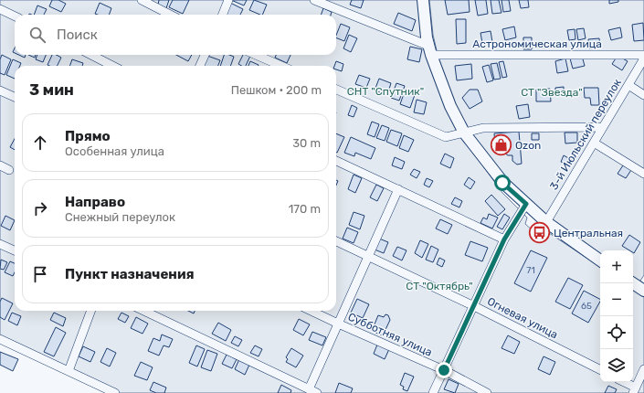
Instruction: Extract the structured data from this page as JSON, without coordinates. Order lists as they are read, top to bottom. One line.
{"streets":{"street":["Астрономическая улица","3-й Июльский переулок","Огневая улица","Субботняя улица"]},"parks":["СНТ \"Спутник\"","СТ \"Звезда\"","СТ \"Октябрь\""],"places":{"shop":["Ozon"],"bus stop":["Центральная"]},"house_numbers":["71","65"],"page":{"search":"Поиск","heading":["3 мин","Пешком · 200 m"],"list":[["Прямо","Особенная улица","30 m"],["Направо","Снежный переулок","170 m"],"Пункт назначения"],"map_buttons":["+","−"]}}
